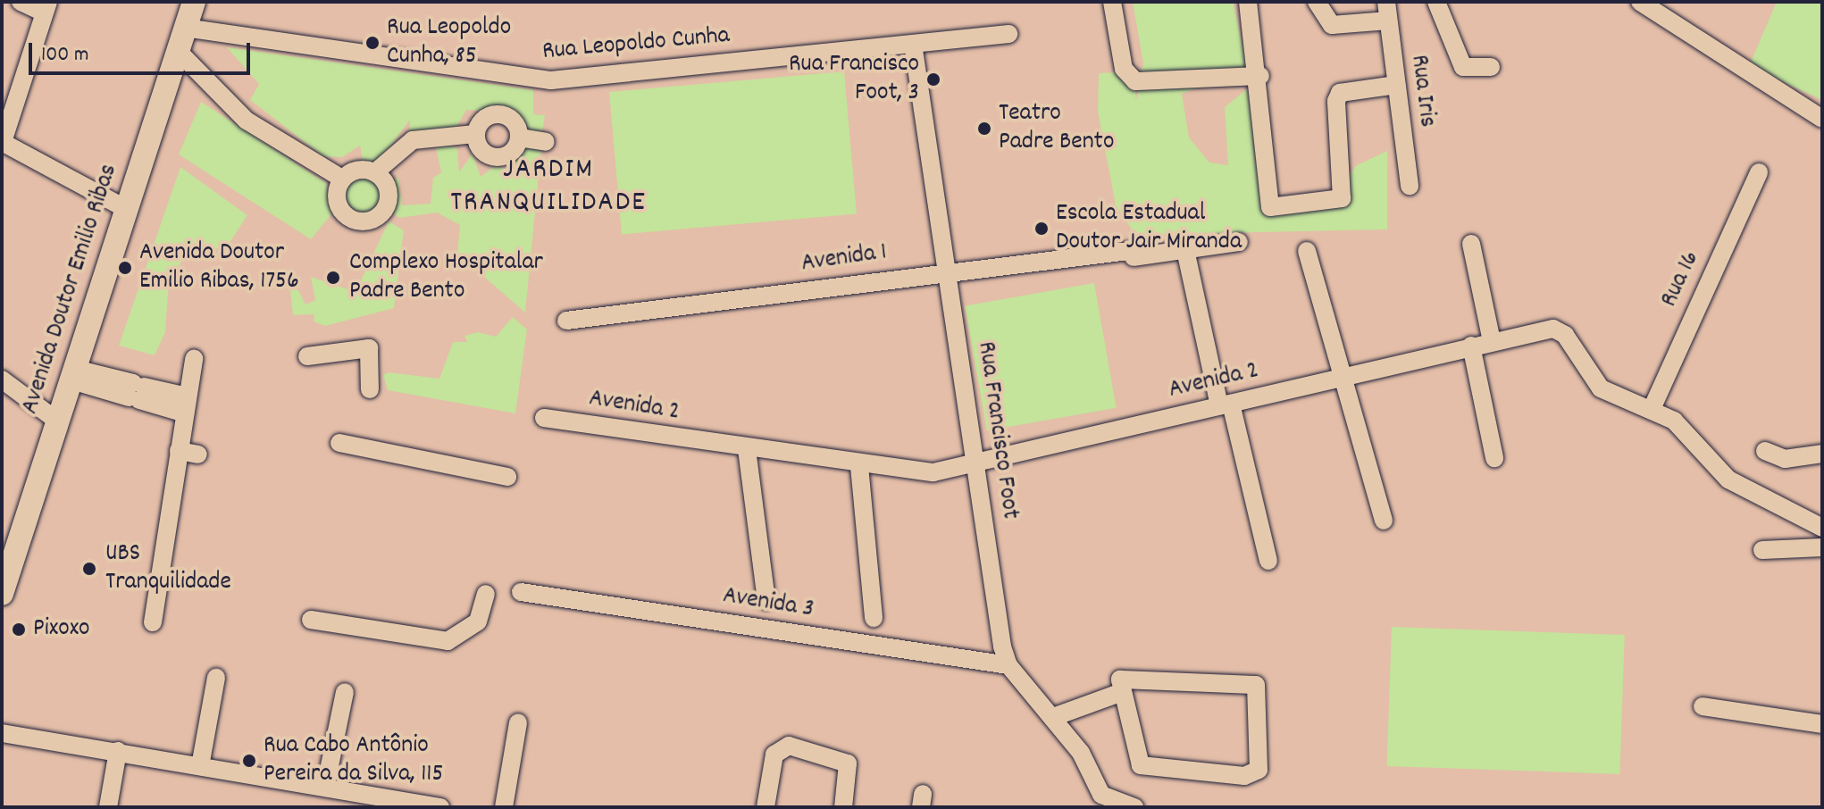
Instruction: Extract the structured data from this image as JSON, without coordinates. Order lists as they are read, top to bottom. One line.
{"streets":{"main road":["Avenida Doutor Emilio Ribas"],"street":["Rua Leopoldo Cunha","Rua Iris","Avenida 1","Rua 16","Avenida 2","Rua Francisco Foot","Avenida 3"]},"crossings":[["Rua Leopoldo Cunha","Avenida Doutor Emilio Ribas"],["Rua Leopoldo Cunha","Rua Francisco Foot"],["Avenida 1","Rua Francisco Foot"],["Rua 16","Avenida 2"],["Avenida 2","Rua Francisco Foot"],["Rua Francisco Foot","Avenida 3"]],"districts":["JARDIM TRANQUILIDADE"],"places":["Rua Leopoldo Cunha, 85","Rua Francisco Foot, 3","Teatro Padre Bento","Escola Estadual Doutor Jair Miranda","Avenida Doutor Emilio Ribas, 1756","Complexo Hospitalar Padre Bento","UBS Tranquilidade","Pixoxo","Rua Cabo Antônio Pereira da Silva, 115"],"scale_bar":"100 m"}
